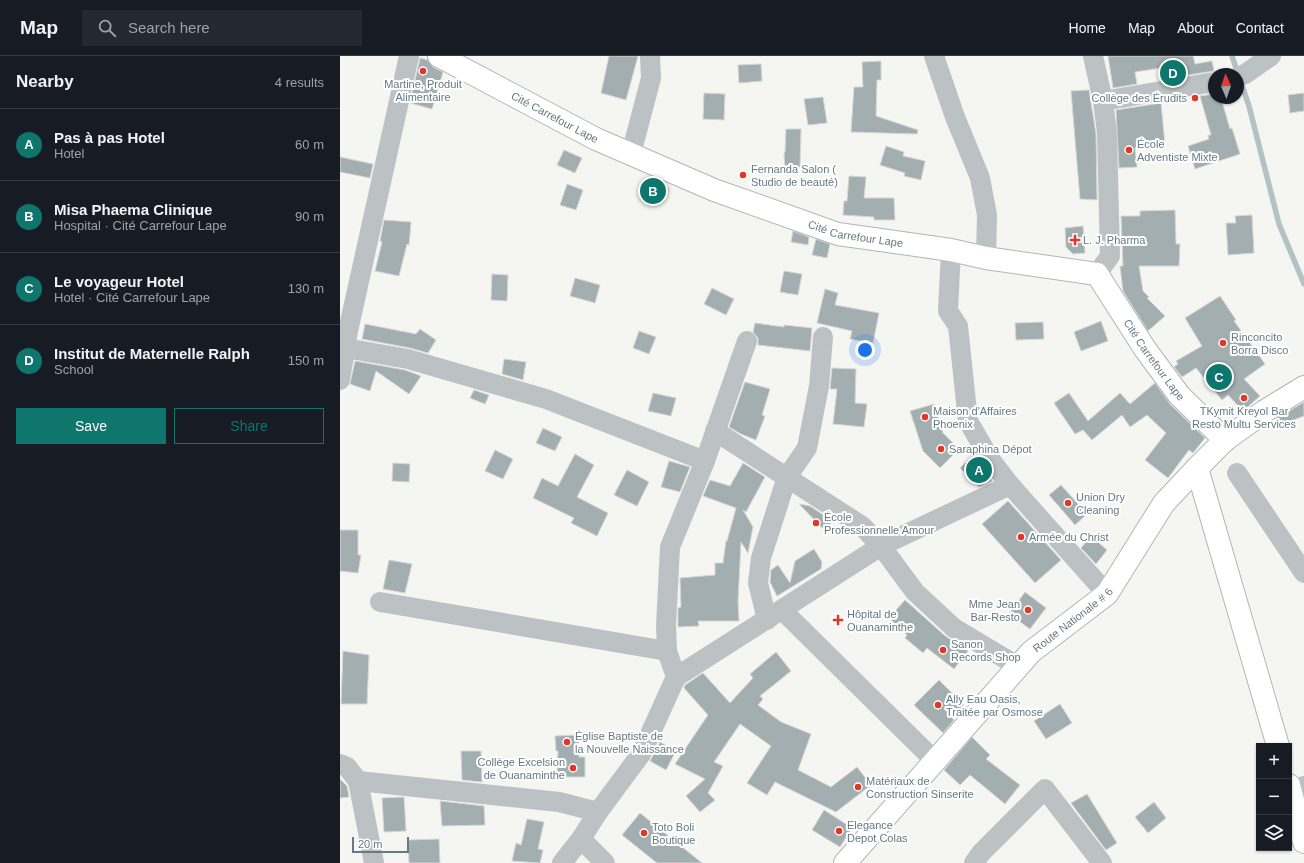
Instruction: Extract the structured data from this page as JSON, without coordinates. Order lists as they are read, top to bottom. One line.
{"streets":{"street":["Cité Carrefour Lape","Route Nationale # 6"]},"crossings":[["Cité Carrefour Lape","Route Nationale # 6"]],"places":{"other":["Martine, Produit Alimentaire","Collège des Érudits","École Adventiste Mixte","Fernanda Salon ( Studio de beauté)","Rinconcito Borra Disco","TKymit Kreyol Bar Resto Multu Services","Maison d'Affaires Phoenix","Saraphina Dépot","Union Dry Cleaning","École Professionnelle Amour","Armée du Christ","Mme Jean Bar-Resto","Sanon Records Shop","Ally Eau Oasis, Traitée par Osmose","Église Baptiste de la Nouvelle Naissance","Collège Excelsion de Ouanaminthe","Matériaux de Construction Sinserite","Elegance Depot Colas","Toto Boli Boutique"],"health":["L. J. Pharma","Hôpital de Ouanaminthe"]},"scale_bar":"20 m","north":"top","page":{"header":"Map","search":"Search here","nav":["Home","Map","About","Contact"],"heading":["Nearby","4 results"],"pins":["D","B","C","A"],"list":[{"mark":"A","name":"Pas à pas Hotel","note":"Hotel","value":"60 m"},{"mark":"B","name":"Misa Phaema Clinique","note":"Hospital · Cité Carrefour Lape","value":"90 m"},{"mark":"C","name":"Le voyageur Hotel","note":"Hotel · Cité Carrefour Lape","value":"130 m"},{"mark":"D","name":"Institut de Maternelle Ralph","note":"School","value":"150 m"}],"buttons":["Save","Share"],"map_buttons":["+","−"],"scale":"20 m"}}
